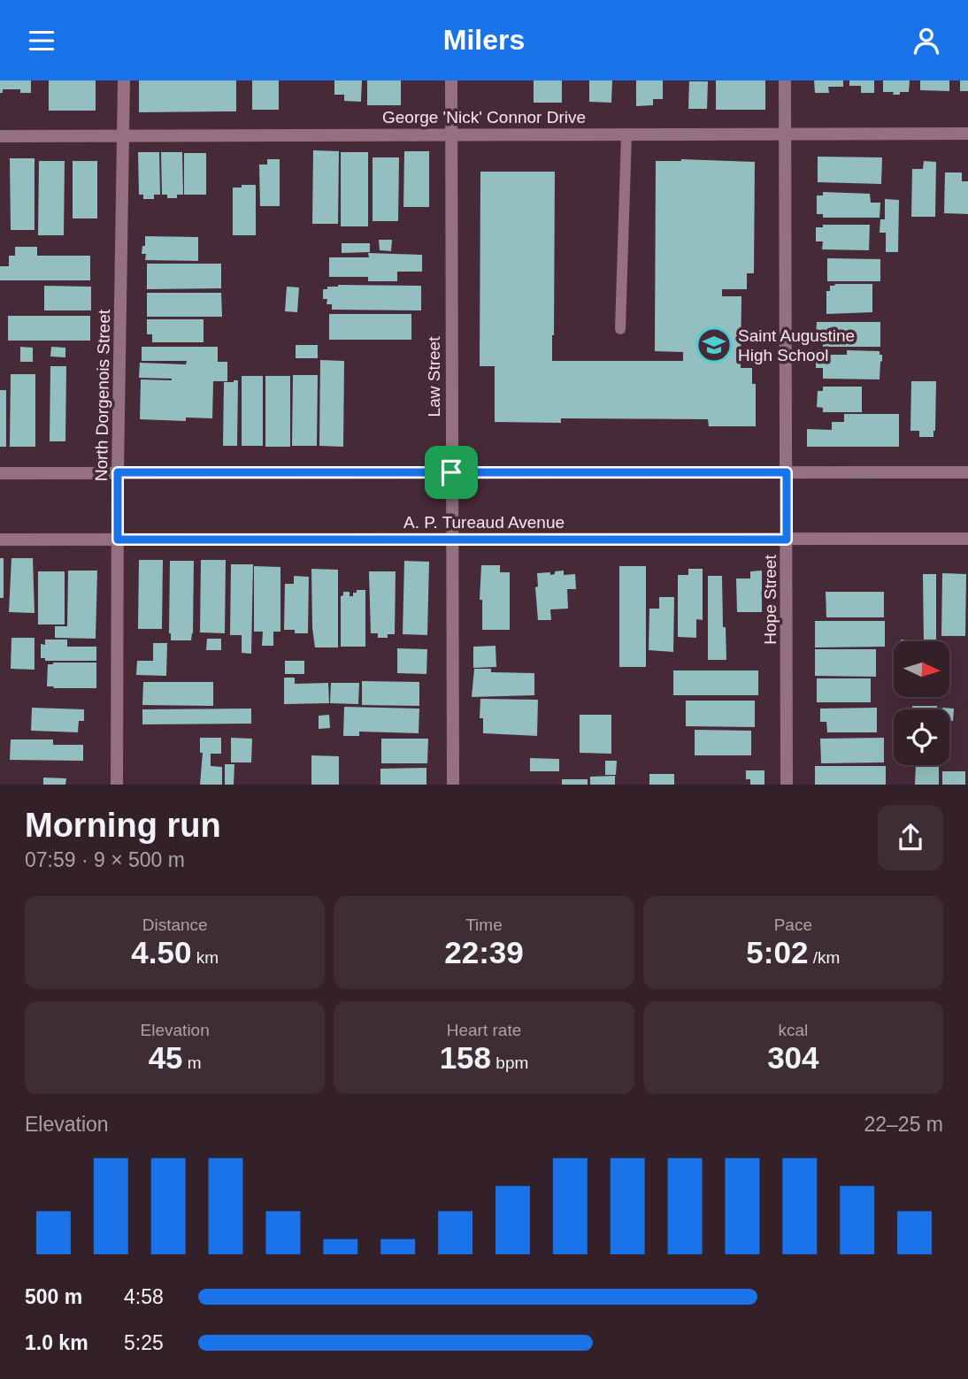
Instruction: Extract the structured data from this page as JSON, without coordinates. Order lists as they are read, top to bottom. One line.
{"streets":{"street":["George 'Nick' Connor Drive","Law Street","North Dorgenois Street","A. P. Tureaud Avenue","Hope Street"]},"crossings":[["George 'Nick' Connor Drive","Law Street"],["George 'Nick' Connor Drive","North Dorgenois Street"],["George 'Nick' Connor Drive","Hope Street"],["Law Street","A. P. Tureaud Avenue"],["North Dorgenois Street","A. P. Tureaud Avenue"],["A. P. Tureaud Avenue","Hope Street"]],"places":{"school or university":["Saint Augustine High School"]},"north":"right","page":{"header":"Milers","heading":["Morning run","07:59 · 9 × 500 m"],"stats":[["Distance","4.50 km"],["Time","22:39"],["Pace","5:02 /km"],["Elevation","45 m"],["Heart rate","158 bpm"],["kcal","304"]],"chart":["Elevation","22–25 m"],"list":[{"name":"500 m","note":"4:58"},{"name":"1.0 km","note":"5:25"}]}}
